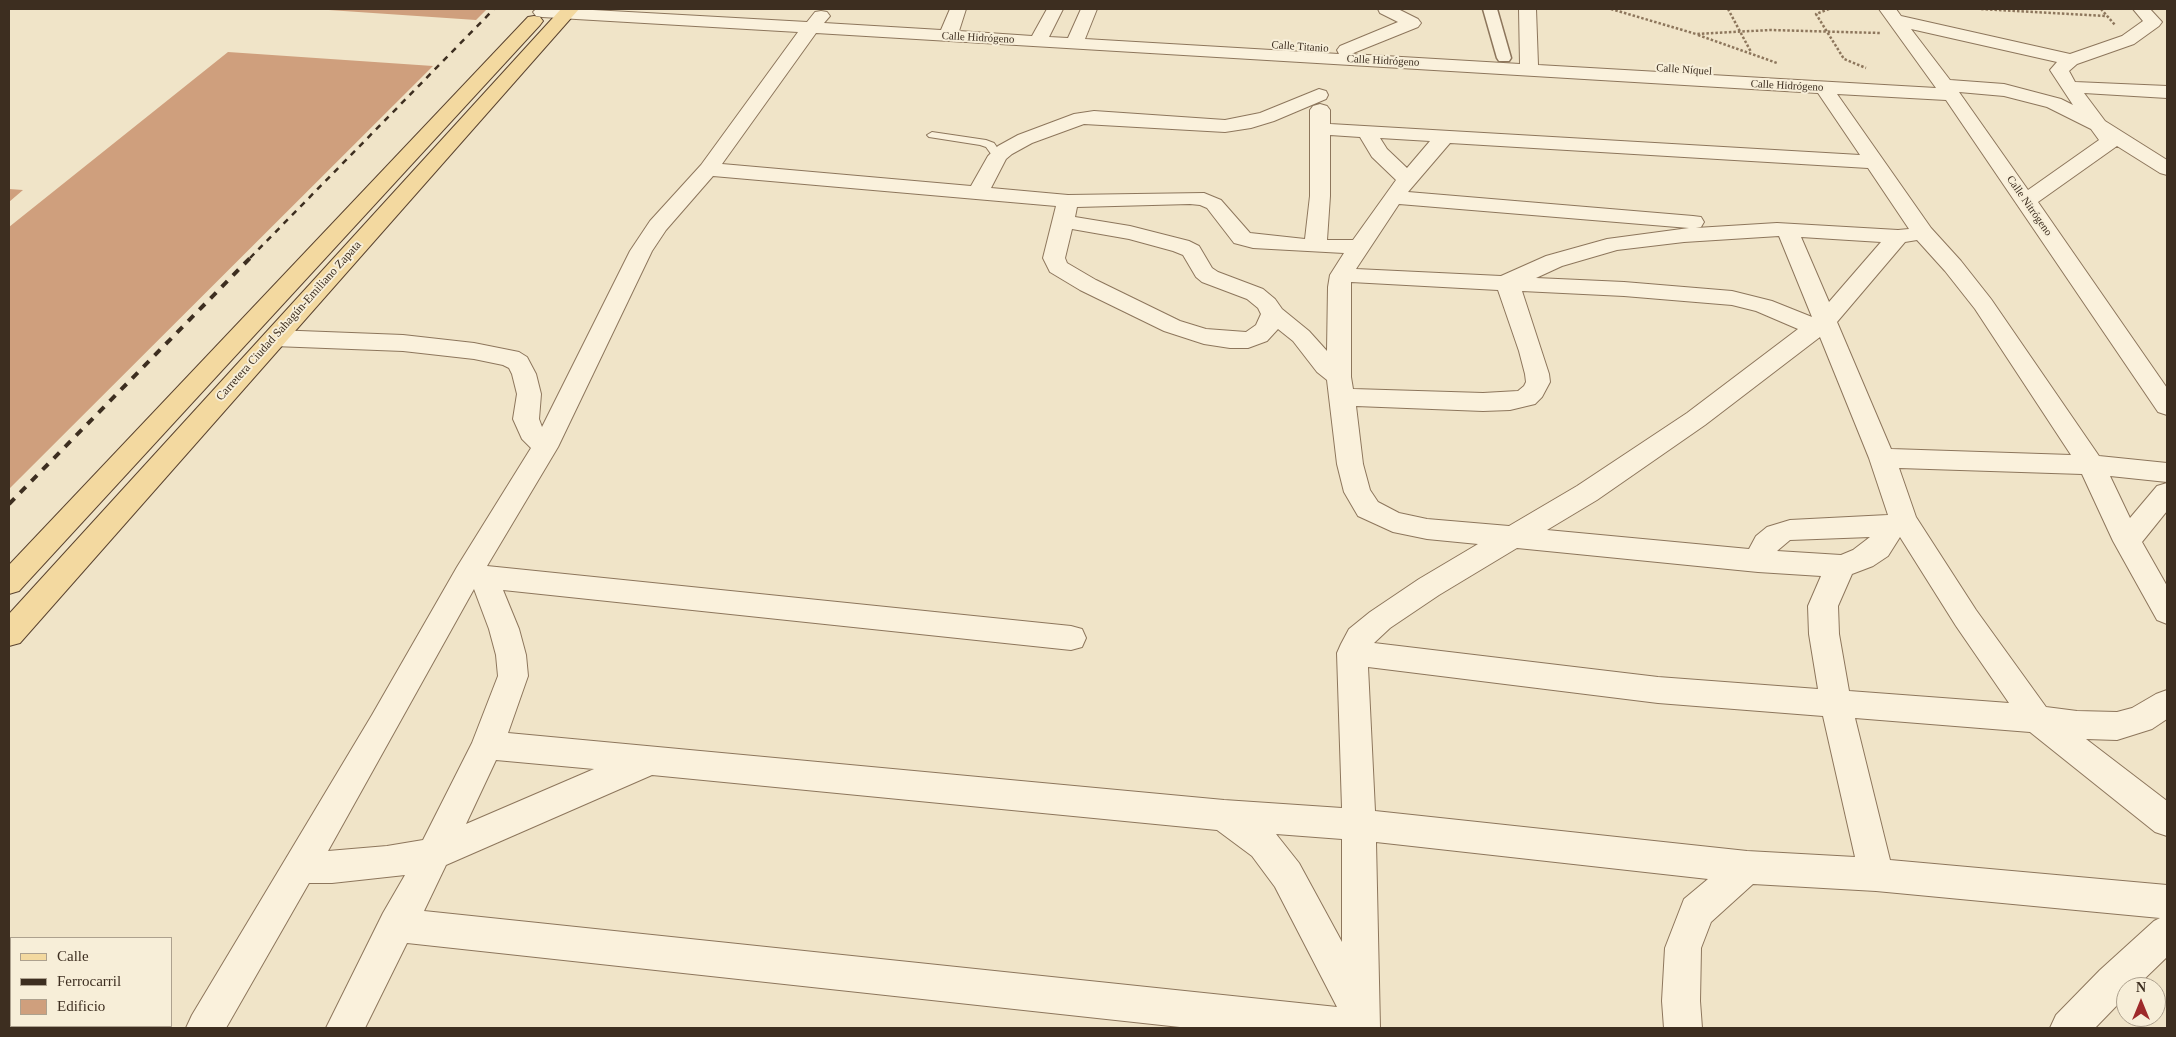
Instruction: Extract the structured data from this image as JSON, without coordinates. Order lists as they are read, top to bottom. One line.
{"streets":{"main road":["Carretera Ciudad Sahagún-Emiliano Zapata"],"street":["Calle Hidrógeno","Calle Titanio","Calle Níquel","Calle Nitrógeno"]},"crossings":[["Calle Hidrógeno","Calle Titanio"],["Calle Hidrógeno","Calle Níquel"],["Calle Hidrógeno","Calle Nitrógeno"],["Calle Hidrógeno","Carretera Ciudad Sahagún-Emiliano Zapata"],["Calle Titanio","Calle Níquel"],["Calle Níquel","Calle Nitrógeno"]],"legend":["Calle","Ferrocarril","Edificio"],"north":"top"}
